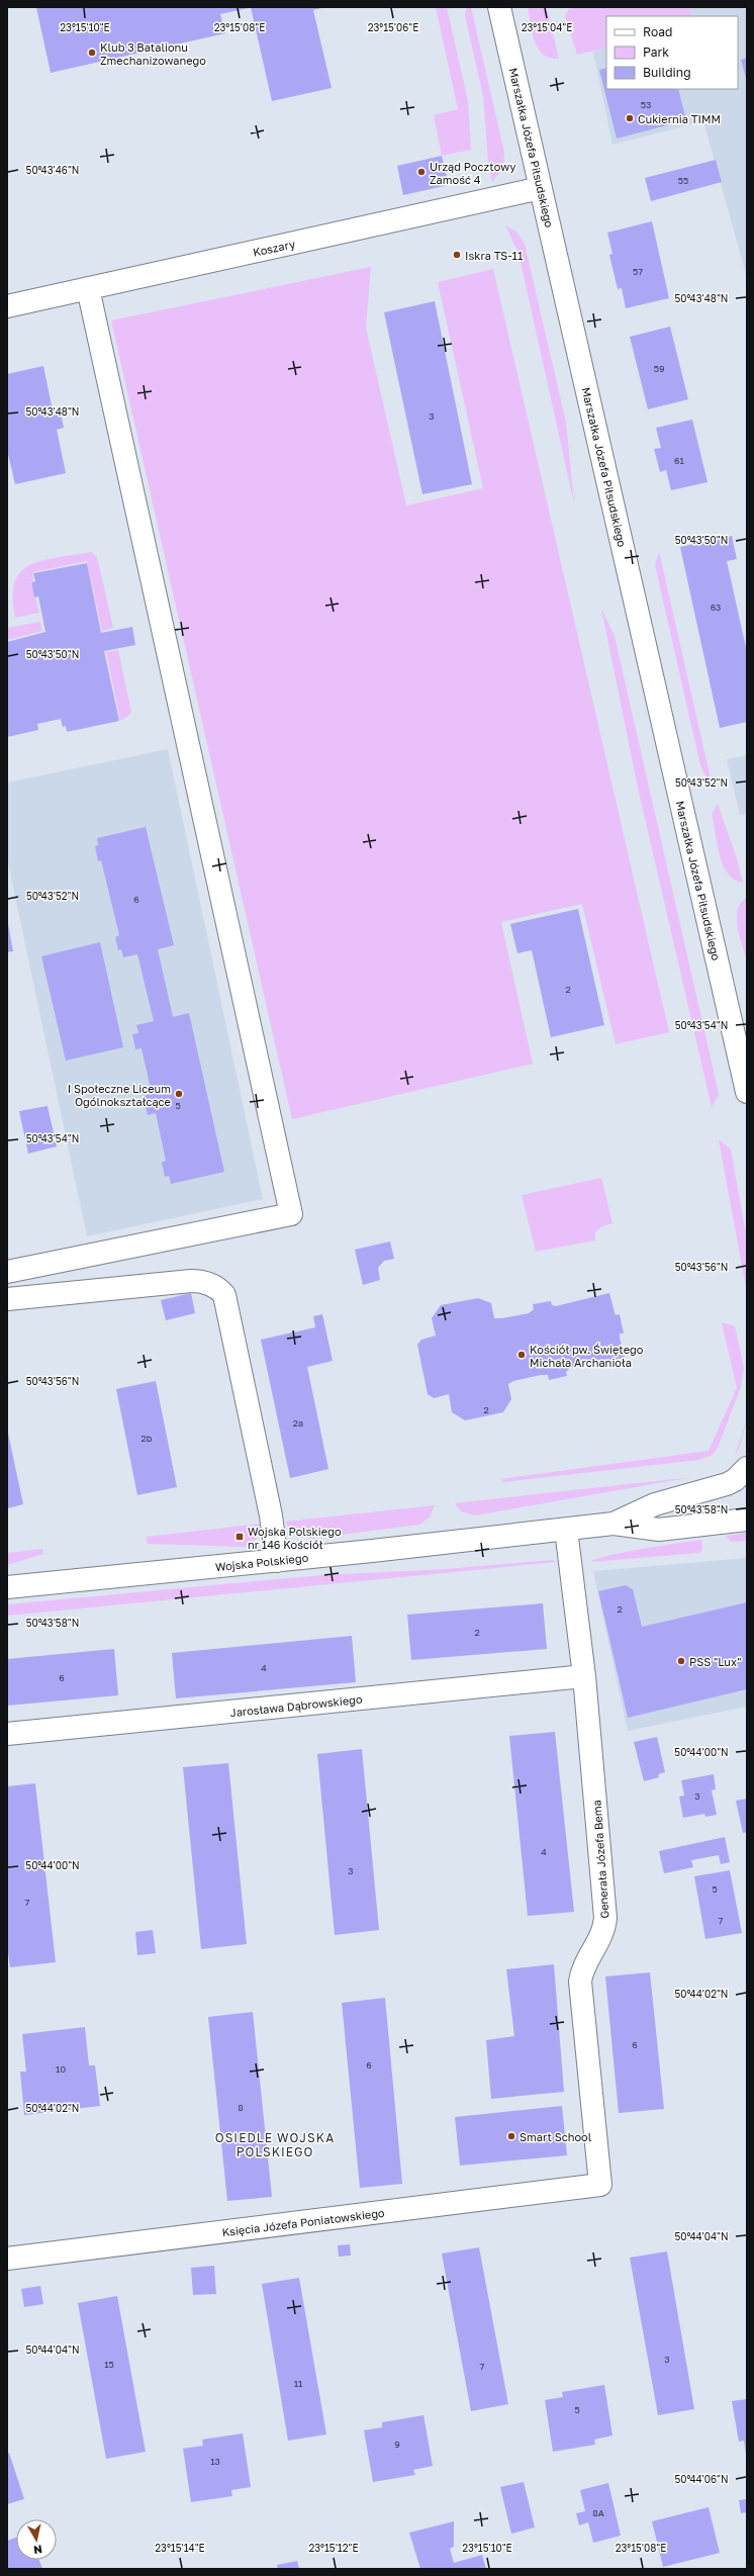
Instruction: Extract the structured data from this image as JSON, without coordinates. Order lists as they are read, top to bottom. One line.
{"streets":{"street":["Marszałka Józefa Piłsudskiego","Koszary","Wojska Polskiego","Jarosława Dąbrowskiego","Generała Józefa Bema","Księcia Józefa Poniatowskiego"]},"crossings":[["Marszałka Józefa Piłsudskiego","Koszary"],["Wojska Polskiego","Generała Józefa Bema"],["Jarosława Dąbrowskiego","Generała Józefa Bema"],["Generała Józefa Bema","Księcia Józefa Poniatowskiego"]],"districts":["OSIEDLE WOJSKA POLSKIEGO"],"places":{"other":["Klub 3 Batalionu Zmechanizowanego","Cukiernia TIMM","Urząd Pocztowy Zamość 4","Iskra TS-11","I Społeczne Liceum Ogólnokształcące","Kościół pw. Świętego Michała Archanioła","PSS \"Lux\"","Smart School"],"transit":["Wojska Polskiego nr 146 Kościół"]},"house_numbers":["53","55","57","59","3","61","63","6","2","5","2","2a","2b","2","2","4","6","3","4","3","5","7","7","6","6","10","8","3","15","7","11","5","9","13","8A"],"legend":["Road","Park","Building"],"north":"bottom","coordinates":["23°15'10\"E","23°15'08\"E","23°15'04\"E","23°15'06\"E","50°43'46\"N","50°43'48\"N","50°43'50\"N","50°43'52\"N","50°43'54\"N","50°43'56\"N","50°43'58\"N","50°44'00\"N","50°44'02\"N","50°44'04\"N","50°44'06\"N","23°15'14\"E","23°15'12\"E"]}
